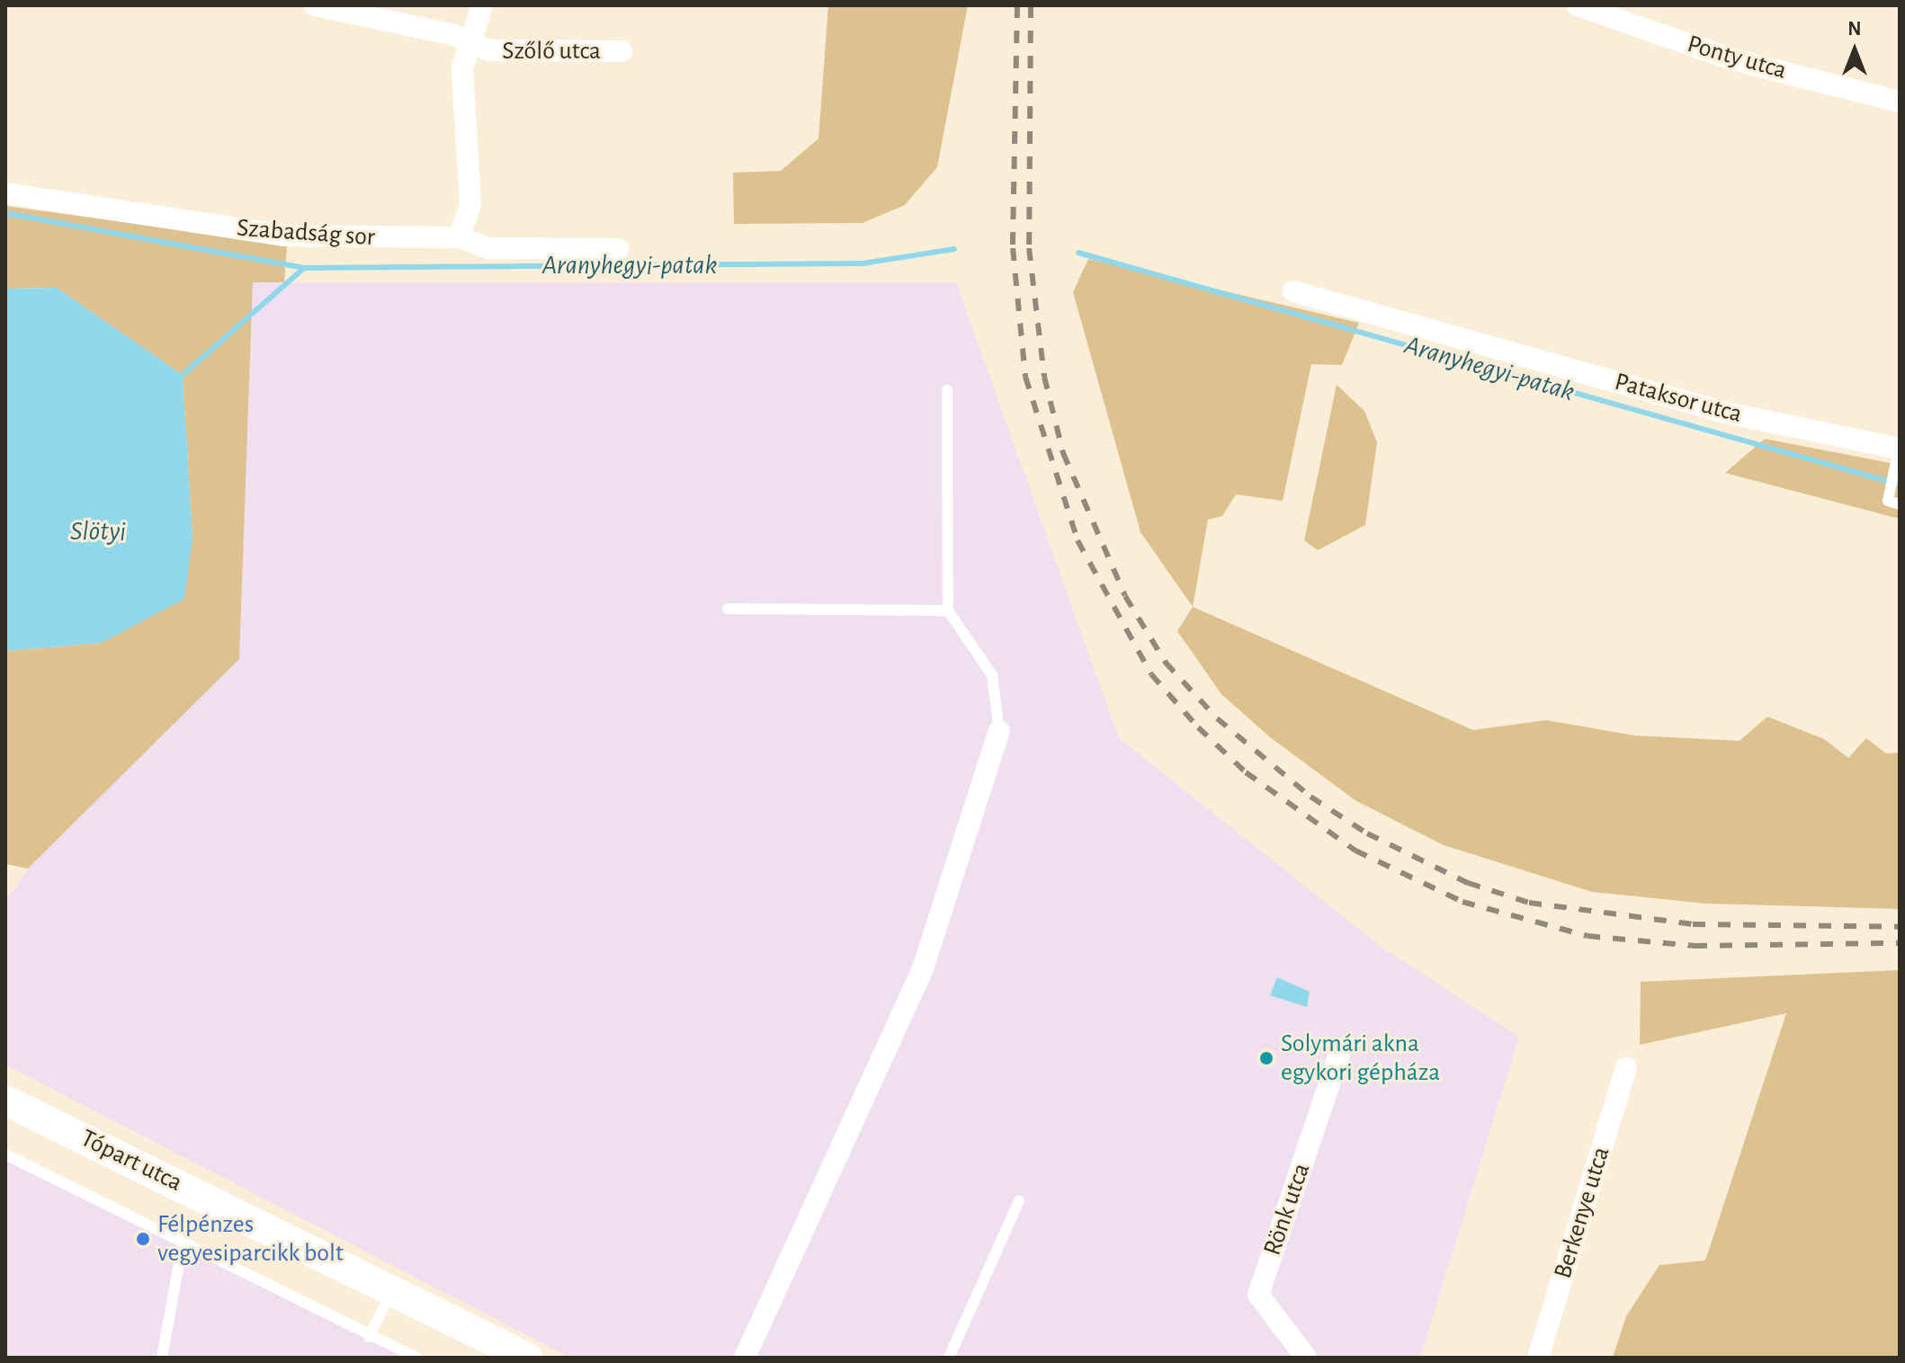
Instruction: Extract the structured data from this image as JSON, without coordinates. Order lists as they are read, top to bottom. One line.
{"streets":{"main road":["Tópart utca"],"street":["Szőlő utca","Ponty utca","Szabadság sor","Pataksor utca","Rönk utca","Berkenye utca"]},"water":["Aranyhegyi-patak","Slötyi"],"places":["Solymári akna egykori gépháza","Félpénzes vegyesiparcikk bolt"],"north":"top"}
